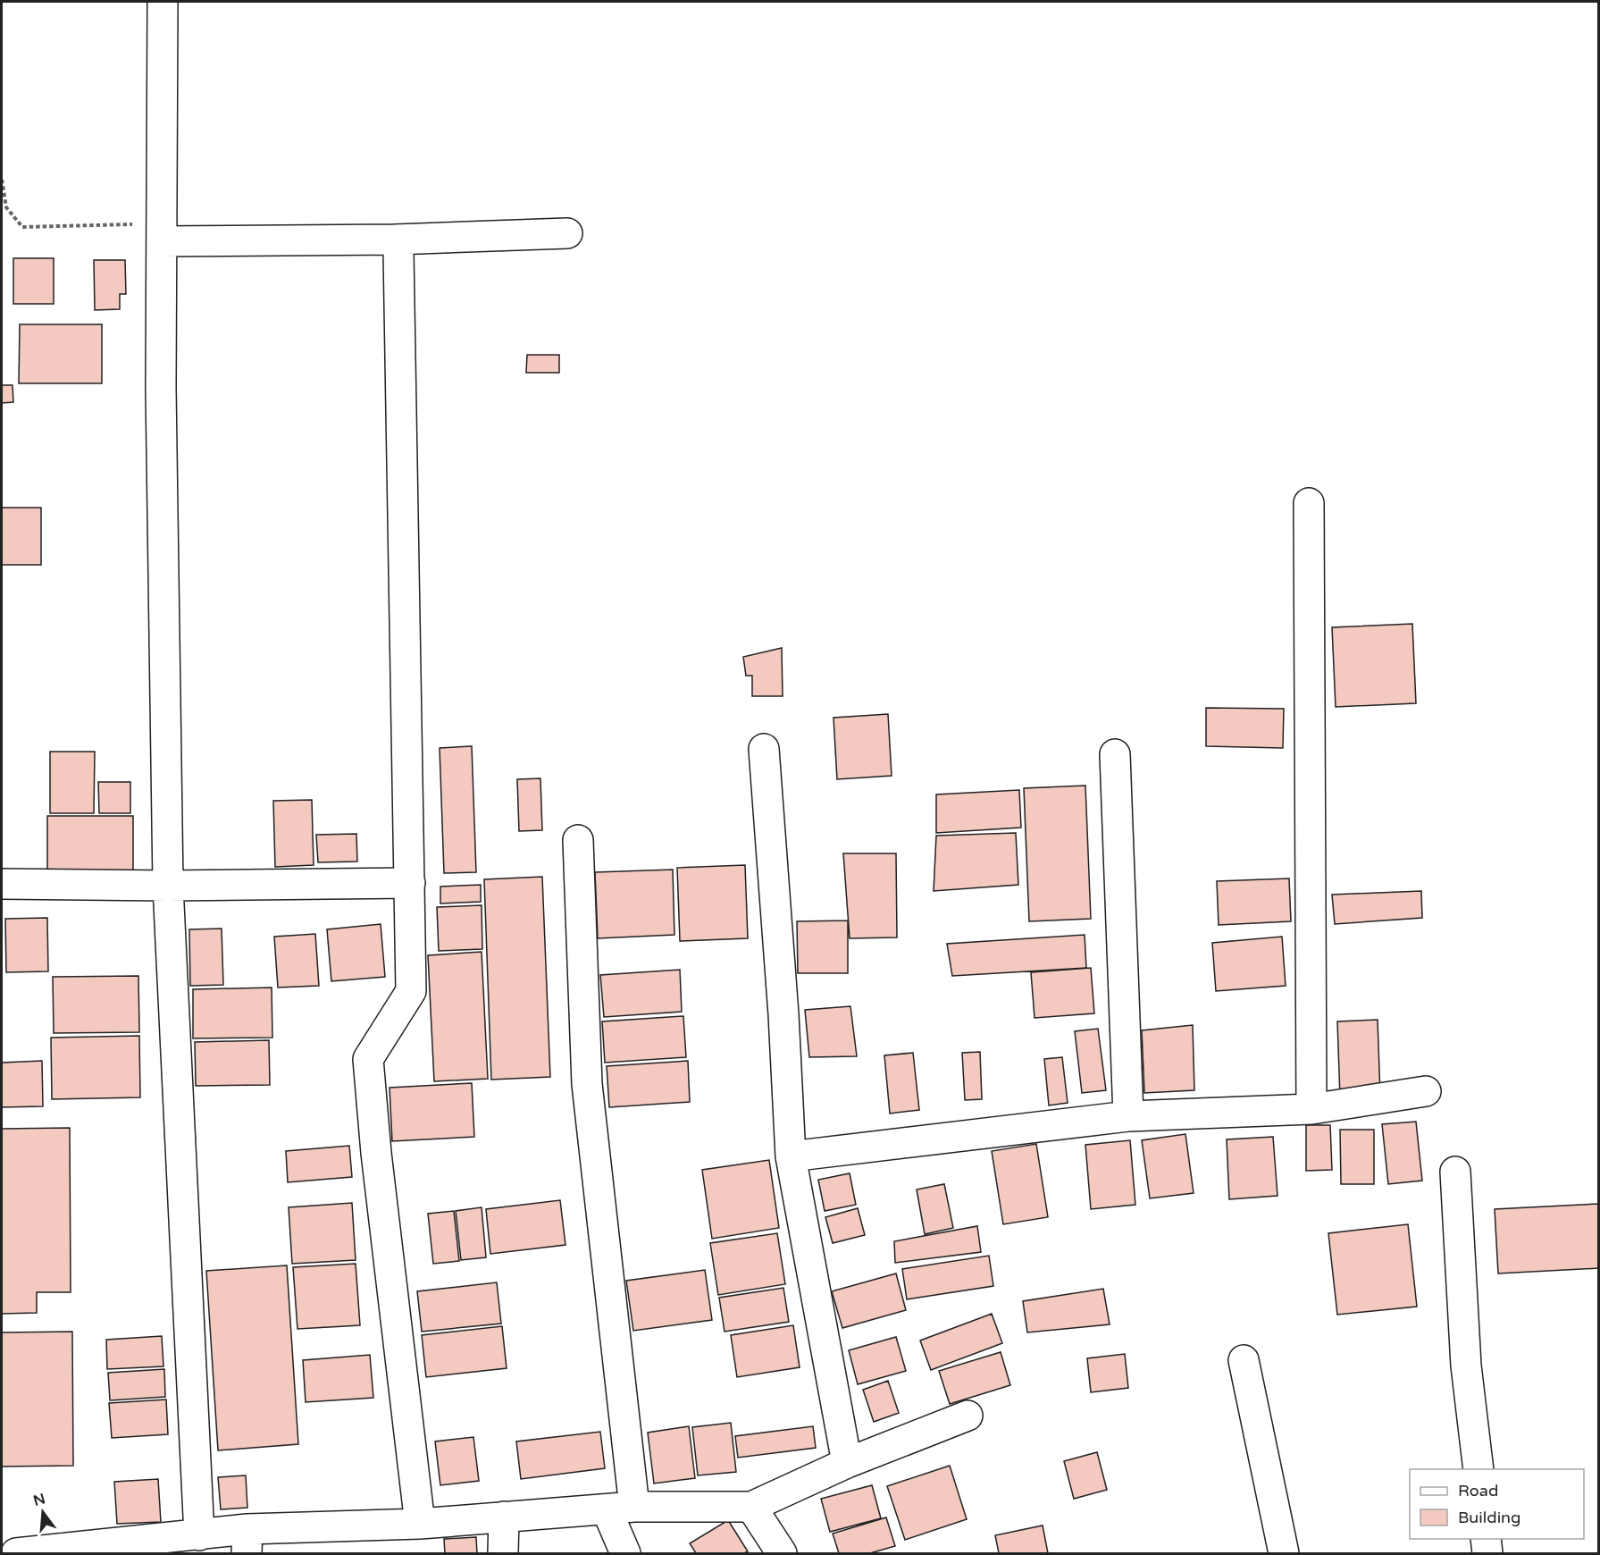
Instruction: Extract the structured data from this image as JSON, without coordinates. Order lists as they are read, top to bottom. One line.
{"legend":["Road","Building"],"north":"top"}
